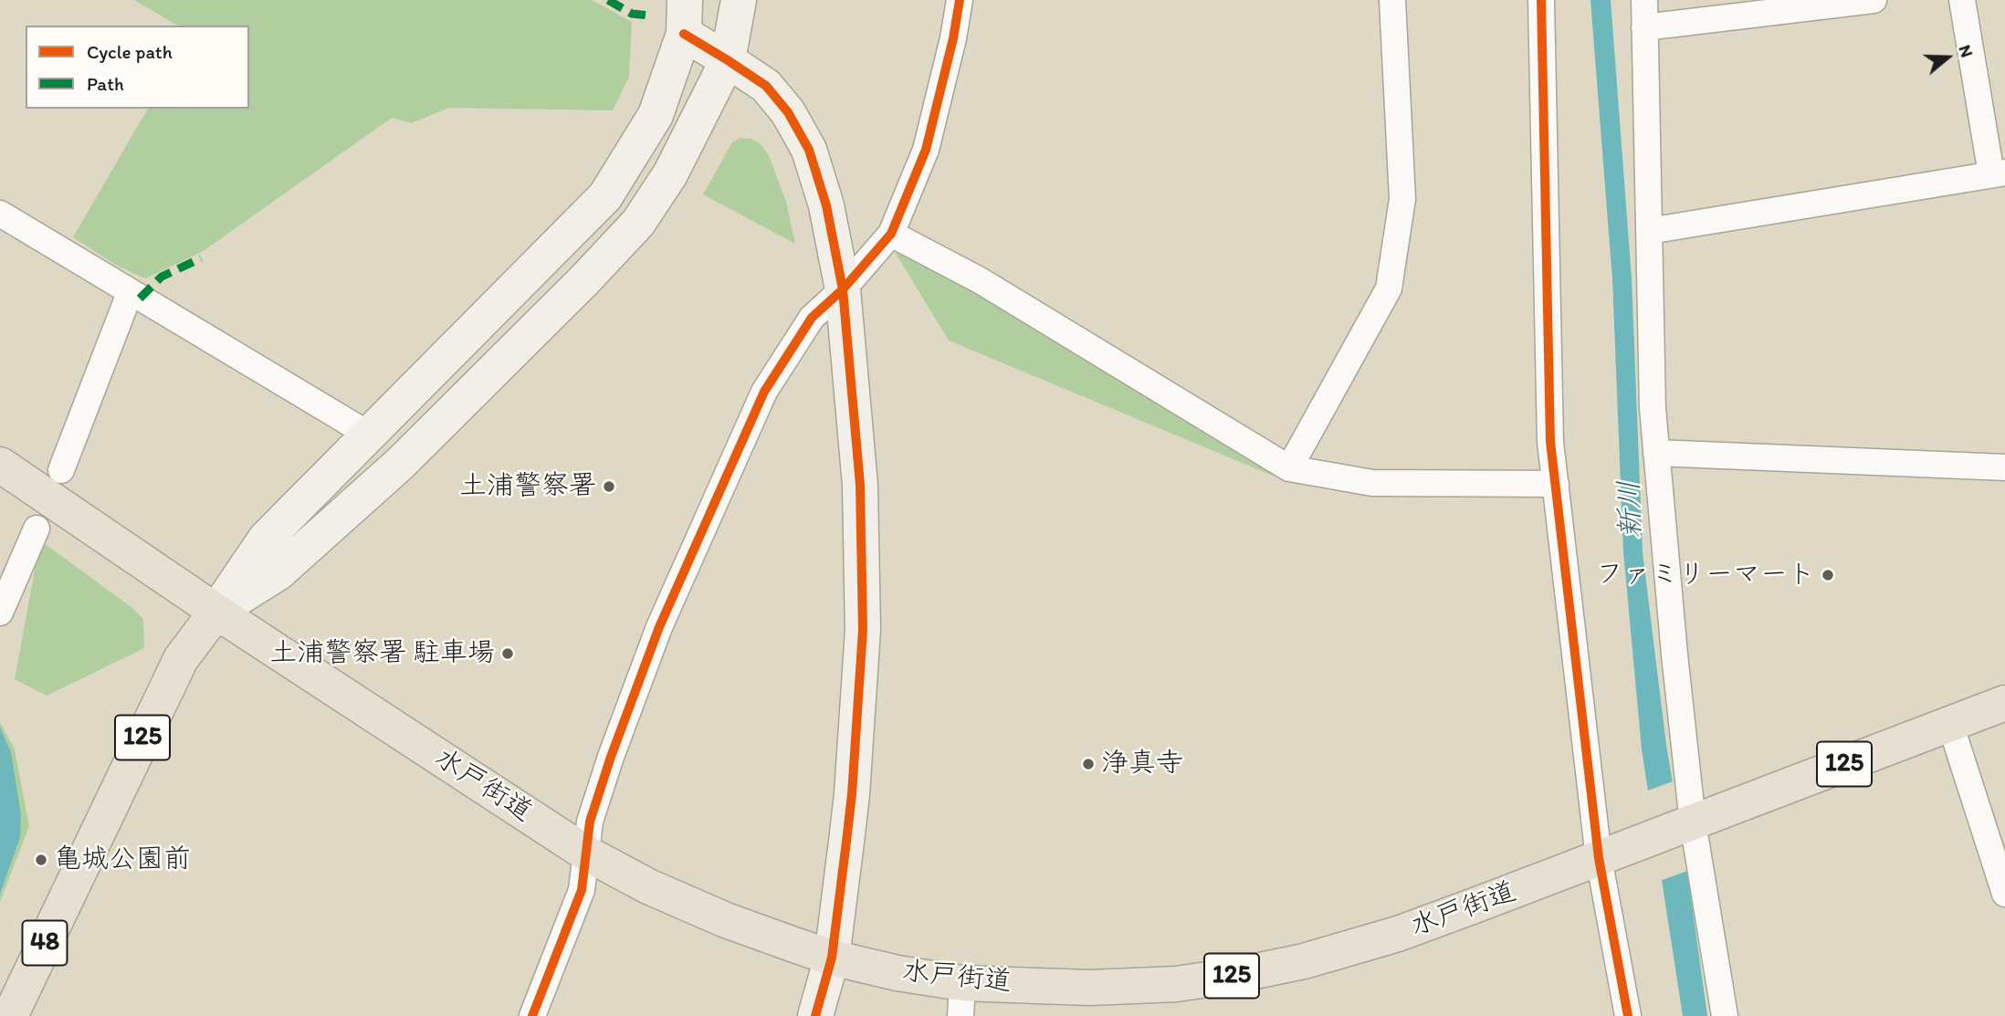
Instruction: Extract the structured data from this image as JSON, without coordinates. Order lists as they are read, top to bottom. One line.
{"streets":{"main road":["125","水戸街道","48"]},"crossings":[["125","水戸街道"],["125","48"]],"water":["新川"],"places":["土浦警察署","ファミリーマート","土浦警察署 駐車場","浄真寺","亀城公園前"],"legend":["Cycle path","Path"],"north":"right"}
